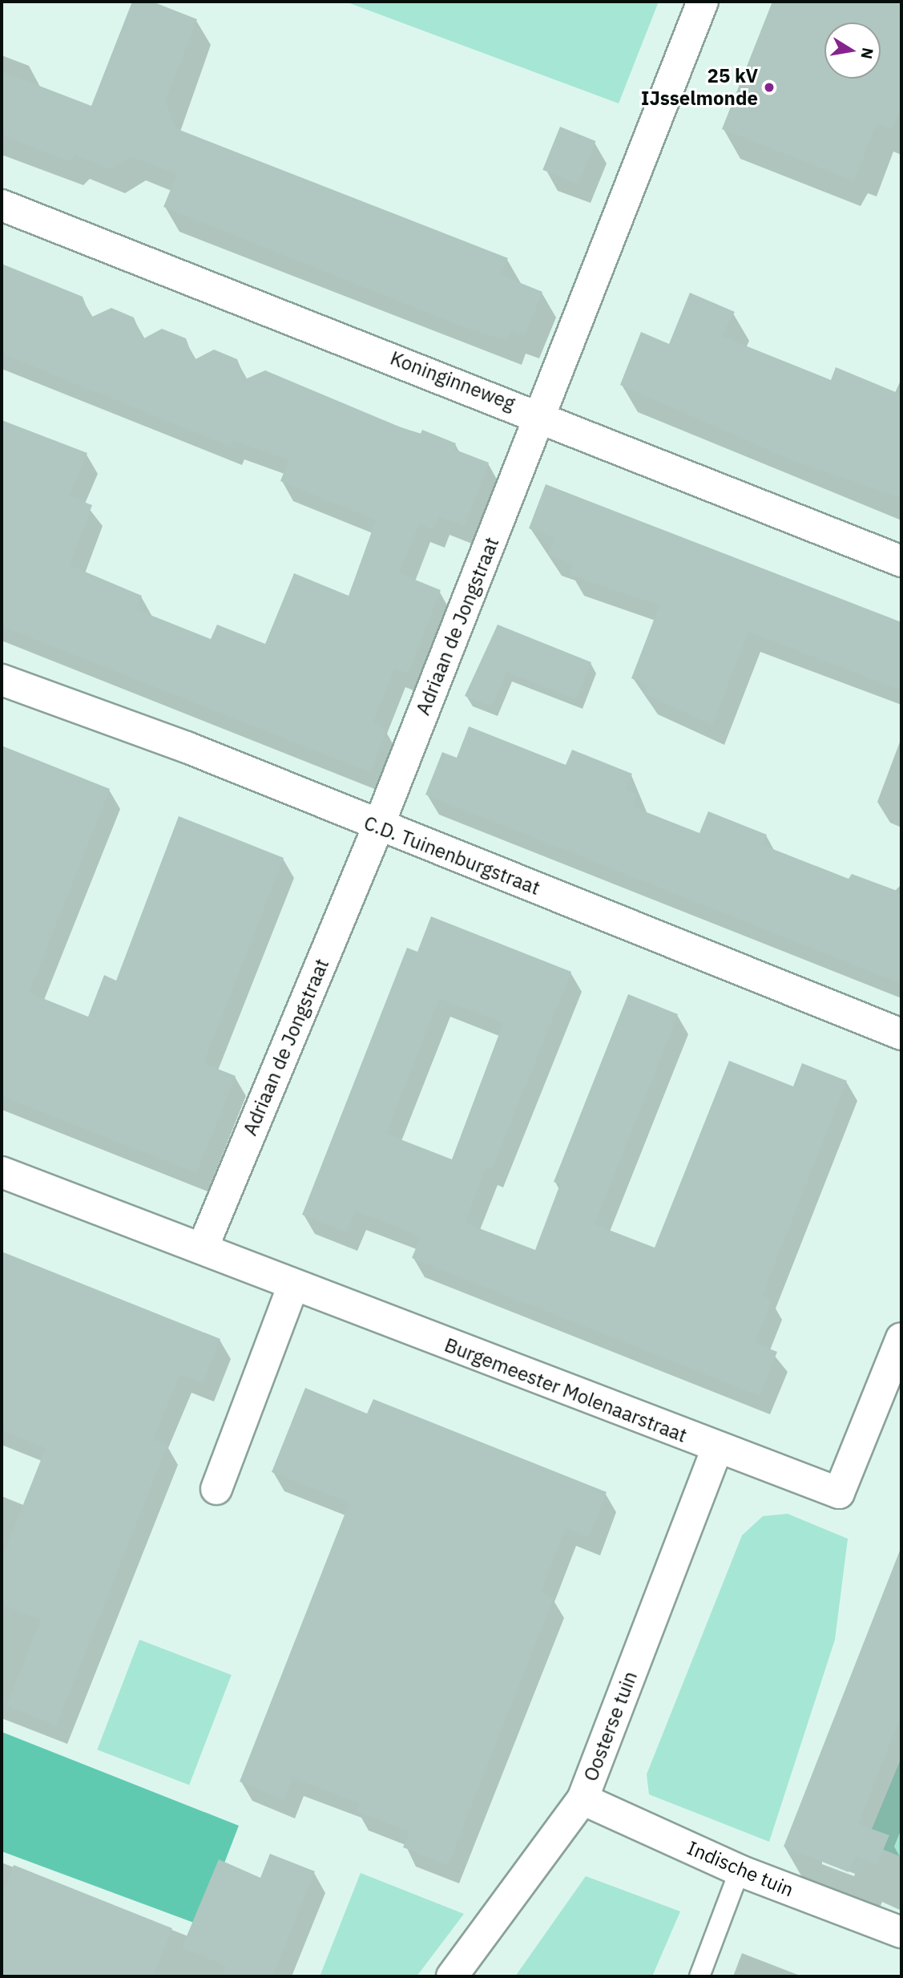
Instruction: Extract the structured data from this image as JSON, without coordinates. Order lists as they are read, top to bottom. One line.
{"streets":{"street":["Koninginneweg","Adriaan de Jongstraat","C.D. Tuinenburgstraat","Burgemeester Molenaarstraat","Oosterse tuin","Indische tuin"]},"crossings":[["Koninginneweg","Adriaan de Jongstraat"],["Adriaan de Jongstraat","C.D. Tuinenburgstraat"],["Adriaan de Jongstraat","Burgemeester Molenaarstraat"],["Burgemeester Molenaarstraat","Oosterse tuin"],["Oosterse tuin","Indische tuin"]],"places":["25 kV IJsselmonde"],"north":"right"}
